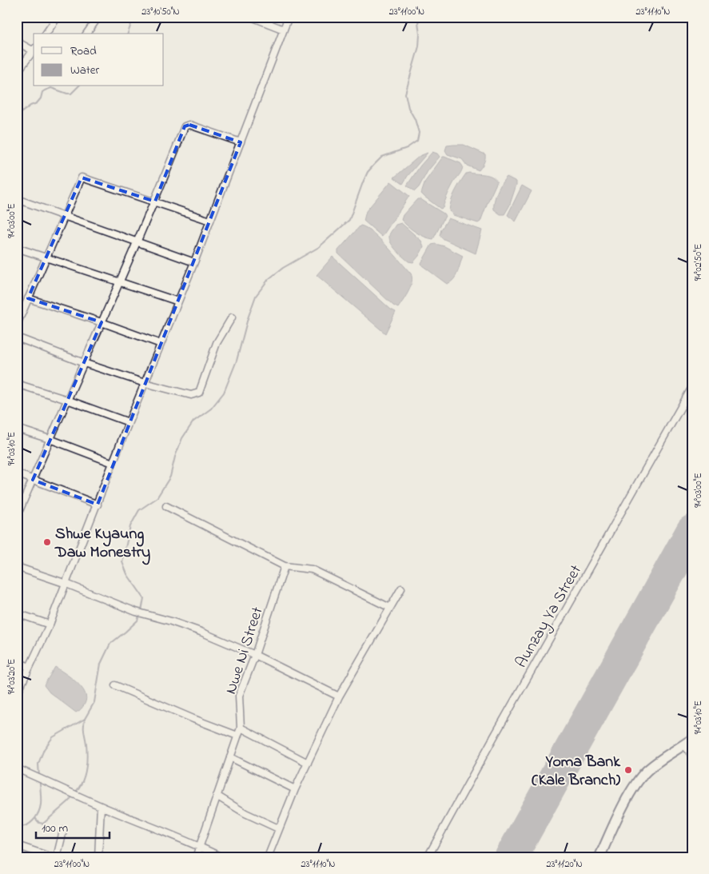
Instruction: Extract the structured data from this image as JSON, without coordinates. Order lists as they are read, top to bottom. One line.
{"streets":{"street":["Aunzay Ya Street","Nwe Ni Street"]},"places":["Shwe Kyaung Daw Monestry","Yoma Bank (Kale Branch)"],"legend":["Road","Water"],"scale_bar":"100 m","coordinates":["23°10'50\"N","23°11'00\"N","23°11'10\"N","94°03'00\"E","94°02'50\"E","94°03'10\"E","94°03'20\"E","23°11'20\"N"]}
